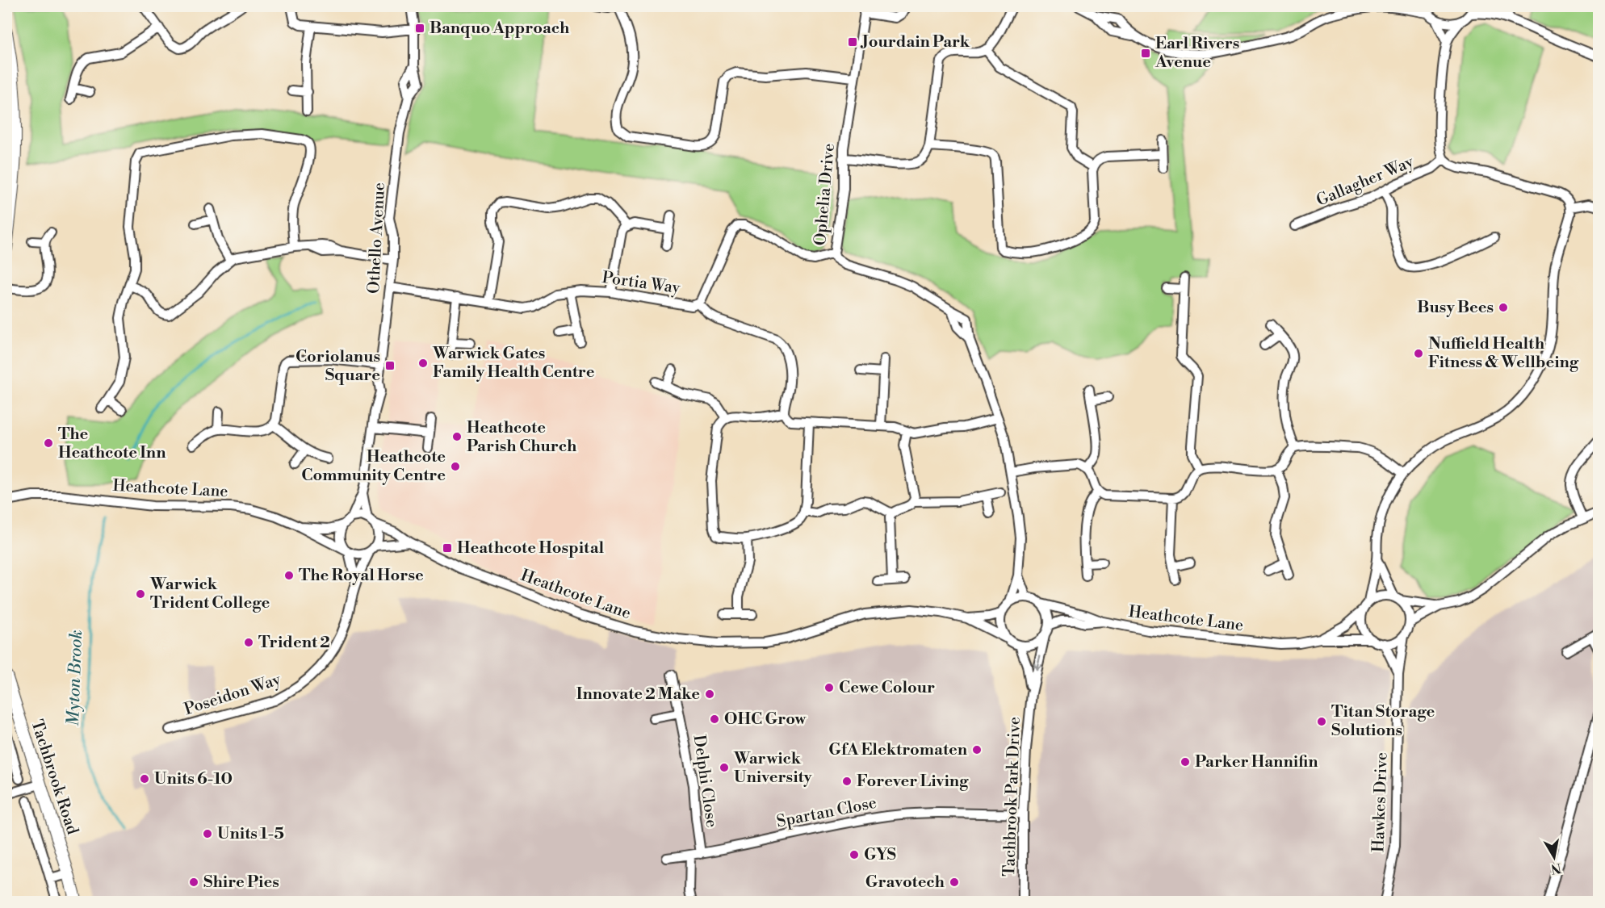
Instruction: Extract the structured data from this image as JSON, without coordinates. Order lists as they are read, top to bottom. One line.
{"streets":{"main road":["Tachbrook Road"],"street":["Gallagher Way","Ophelia Drive","Othello Avenue","Portia Way","Heathcote Lane","Poseidon Way","Delphi Close","Tachbrook Park Drive","Hawkes Drive","Spartan Close"]},"crossings":[["Ophelia Drive","Portia Way"],["Ophelia Drive","Heathcote Lane"],["Ophelia Drive","Tachbrook Park Drive"],["Othello Avenue","Portia Way"],["Othello Avenue","Heathcote Lane"],["Othello Avenue","Poseidon Way"],["Heathcote Lane","Poseidon Way"],["Heathcote Lane","Tachbrook Park Drive"],["Heathcote Lane","Hawkes Drive"],["Delphi Close","Spartan Close"],["Tachbrook Park Drive","Spartan Close"]],"water":["Myton Brook"],"places":{"transit":["Banquo Approach","Jourdain Park","Earl Rivers Avenue","Coriolanus Square","Heathcote Hospital"],"other":["Busy Bees","Nuffield Health Fitness & Wellbeing","Warwick Gates Family Health Centre","Heathcote Parish Church","The Heathcote Inn","Heathcote Community Centre","The Royal Horse","Warwick Trident College","Trident 2","Cewe Colour","Innovate 2 Make","OHC Grow","Titan Storage Solutions","GfA Elektromaten","Parker Hannifin","Warwick University","Units 6-10","Forever Living","Units 1-5","GYS","Shire Pies","Gravotech"]},"north":"bottom"}
